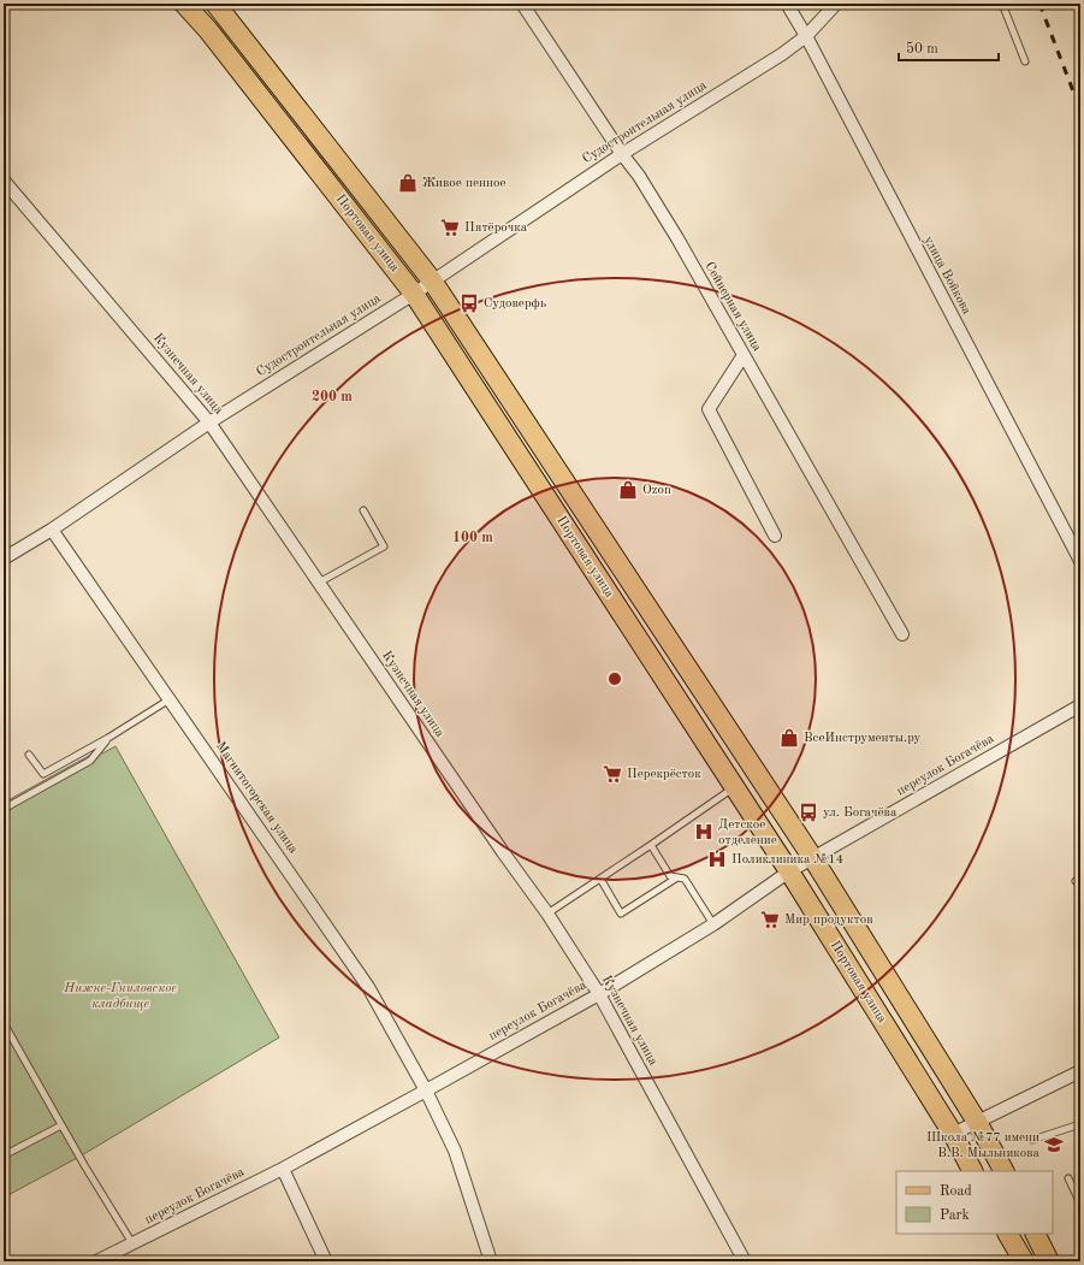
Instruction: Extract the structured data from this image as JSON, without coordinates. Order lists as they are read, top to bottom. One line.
{"streets":{"main road":["Портовая улица"],"street":["Судостроительная улица","улица Войкова","Сейнерная улица","Кузнечная улица","переулок Богачёва","Магнитогорская улица"]},"crossings":[["Судостроительная улица","Портовая улица"],["Судостроительная улица","улица Войкова"],["Судостроительная улица","Сейнерная улица"],["Судостроительная улица","Кузнечная улица"],["Судостроительная улица","Магнитогорская улица"],["Портовая улица","переулок Богачёва"],["Кузнечная улица","переулок Богачёва"],["переулок Богачёва","Магнитогорская улица"]],"parks":["Нижне-Гниловское кладбище"],"places":{"shop":["Живое пенное","Ozon","ВсеИнструменты.ру"],"supermarket":["Пятёрочка","Перекрёсток","Мир продуктов"],"bus stop":["Судоверфь","ул. Богачёва"],"hospital":["Детское отделение","Поликлиника №14"],"school or university":["Школа №77 имени В.В. Мыльникова"]},"legend":["Road","Park"],"scale_bar":"50 m","rings":["200 m","100 m"]}
